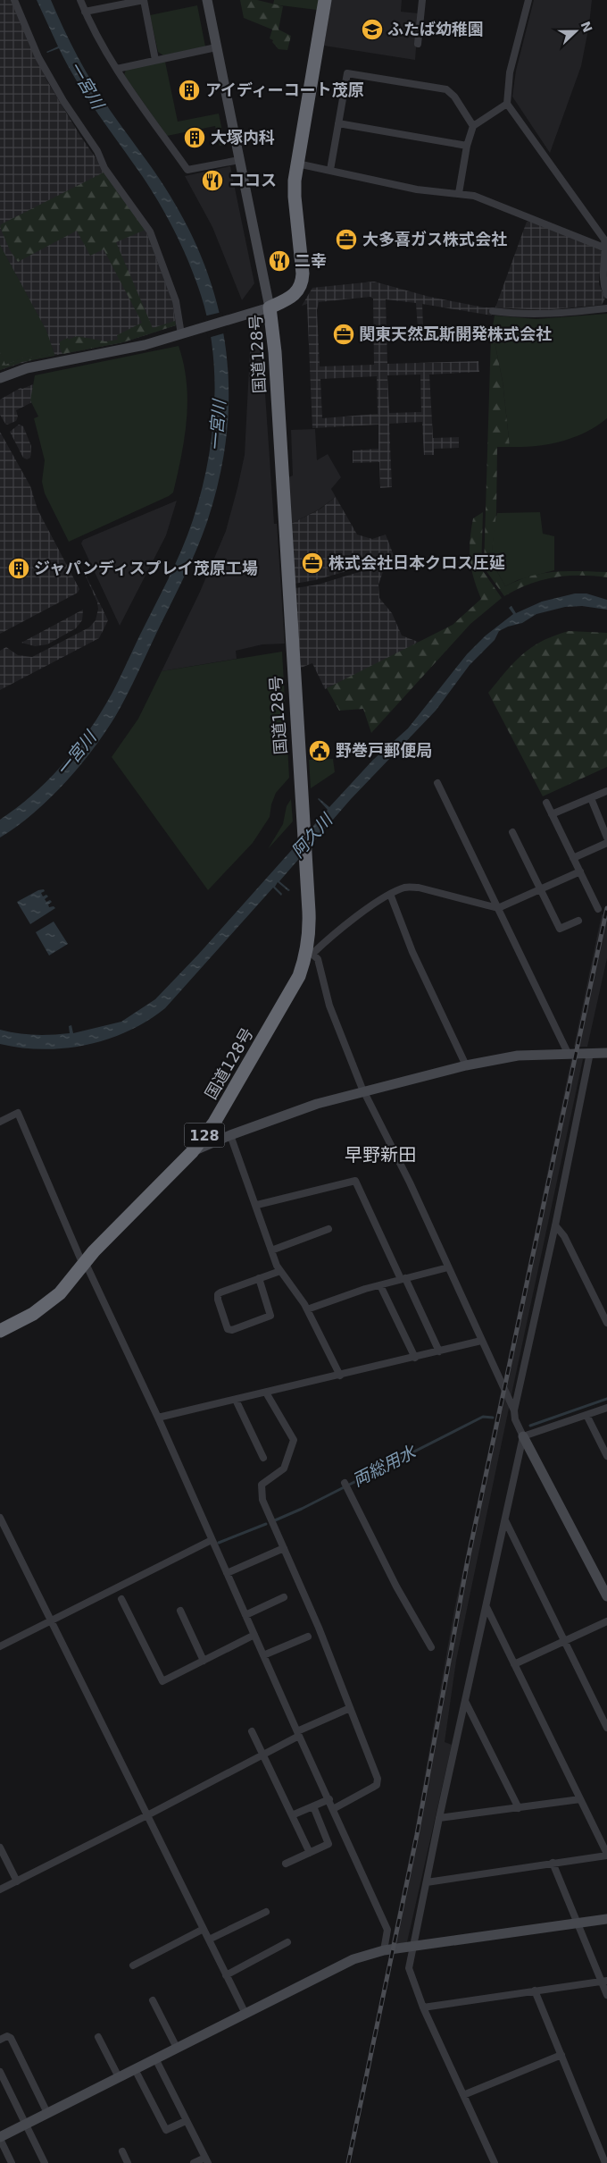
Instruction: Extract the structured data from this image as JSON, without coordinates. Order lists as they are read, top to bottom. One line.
{"streets":{"highway":["国道128号","128"]},"districts":["早野新田"],"water":["一宮川","阿久川","両総用水"],"places":{"school or university":["ふたば幼稚園"],"building":["アイディーコート茂原","大塚内科","ジャパンディスプレイ茂原工場"],"restaurant":["ココス","二幸"],"office":["大多喜ガス株式会社","関東天然瓦斯開発株式会社","株式会社日本クロス圧延"],"public building":["野巻戸郵便局"]},"north":"right"}
